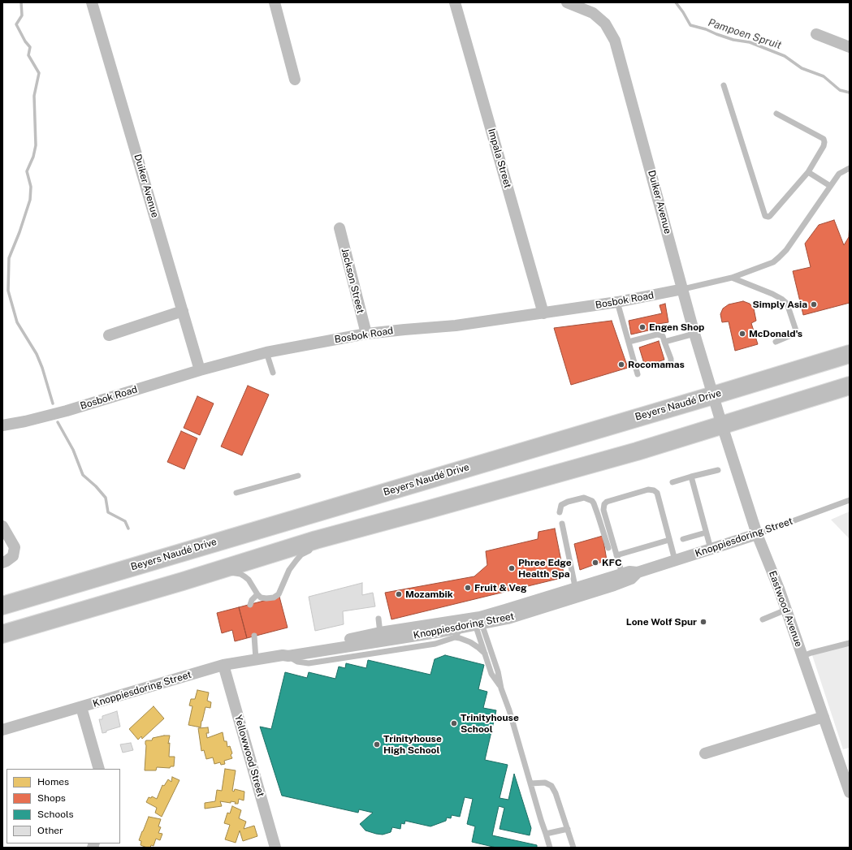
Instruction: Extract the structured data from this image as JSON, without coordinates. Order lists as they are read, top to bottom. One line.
{"streets":{"main road":["Beyers Naudé Drive"],"street":["Impala Street","Duiker Avenue","Jackson Street","Bosbok Road","Knoppiesdoring Street","Eastwood Avenue","Yellowwood Street"]},"crossings":[["Impala Street","Bosbok Road"],["Duiker Avenue","Bosbok Road"],["Duiker Avenue","Beyers Naudé Drive"],["Duiker Avenue","Eastwood Avenue"],["Jackson Street","Bosbok Road"],["Knoppiesdoring Street","Eastwood Avenue"],["Knoppiesdoring Street","Yellowwood Street"]],"water":["Pampoen Spruit"],"places":["Simply Asia","Engen Shop","McDonald's","Rocomamas","KFC","Phree Edge Health Spa","Fruit & Veg","Mozambik","Lone Wolf Spur","Trinityhouse School","Trinityhouse High School"],"legend":["Homes","Shops","Schools","Other"]}
